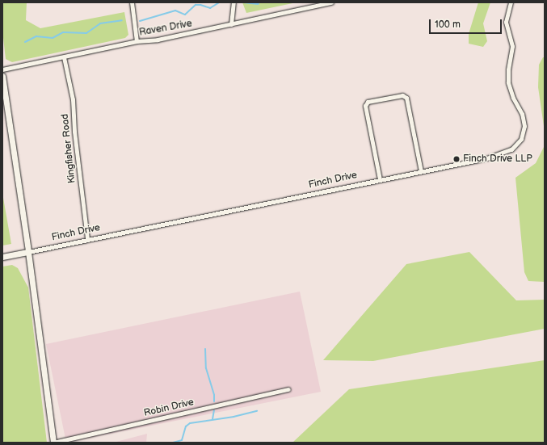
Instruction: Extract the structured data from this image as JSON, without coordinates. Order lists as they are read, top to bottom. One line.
{"streets":{"street":["Raven Drive","Kingfisher Road","Finch Drive","Robin Drive"]},"crossings":[["Raven Drive","Kingfisher Road"],["Kingfisher Road","Finch Drive"]],"places":["Finch Drive LLP"],"scale_bar":"100 m"}
